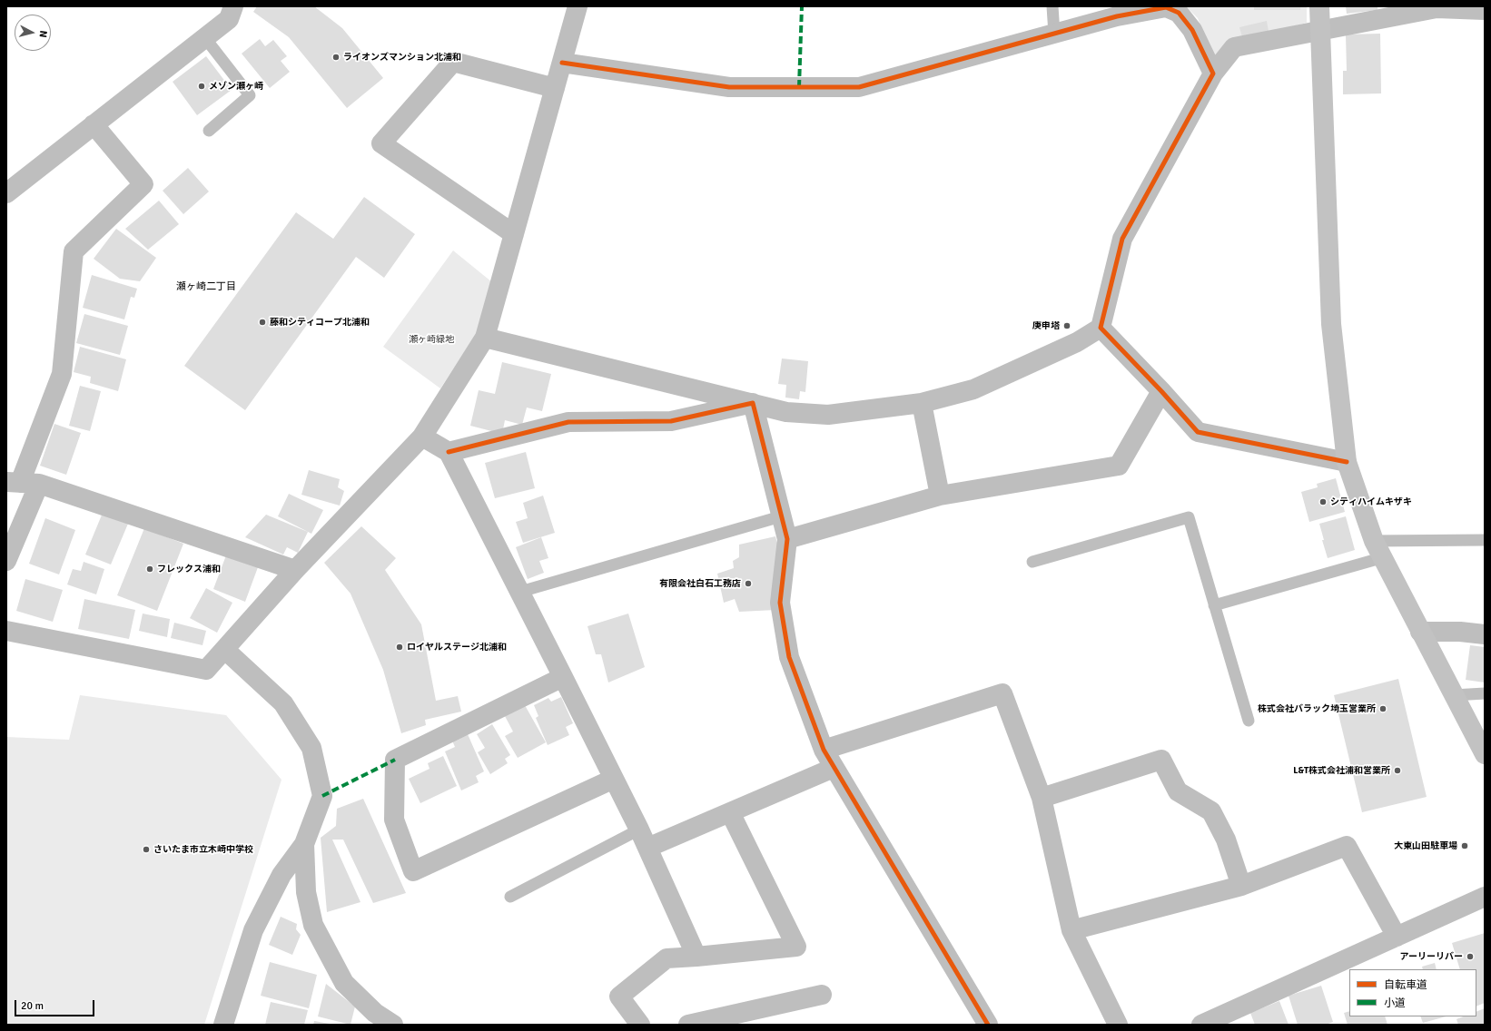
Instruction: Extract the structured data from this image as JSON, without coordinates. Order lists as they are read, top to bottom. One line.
{"districts":["瀬ヶ崎二丁目"],"parks":["瀬ヶ崎緑地"],"places":["ライオンズマンション北浦和","メゾン瀬ヶ崎","藤和シティコープ北浦和","庚申塔","シティハイムキザキ","フレックス浦和","有限会社白石工務店","ロイヤルステージ北浦和","株式会社バラック埼玉営業所","L&T株式会社浦和営業所","大東山田駐車場","さいたま市立木崎中学校","アーリーリバー"],"legend":["自転車道","小道"],"scale_bar":"20 m","north":"right"}
